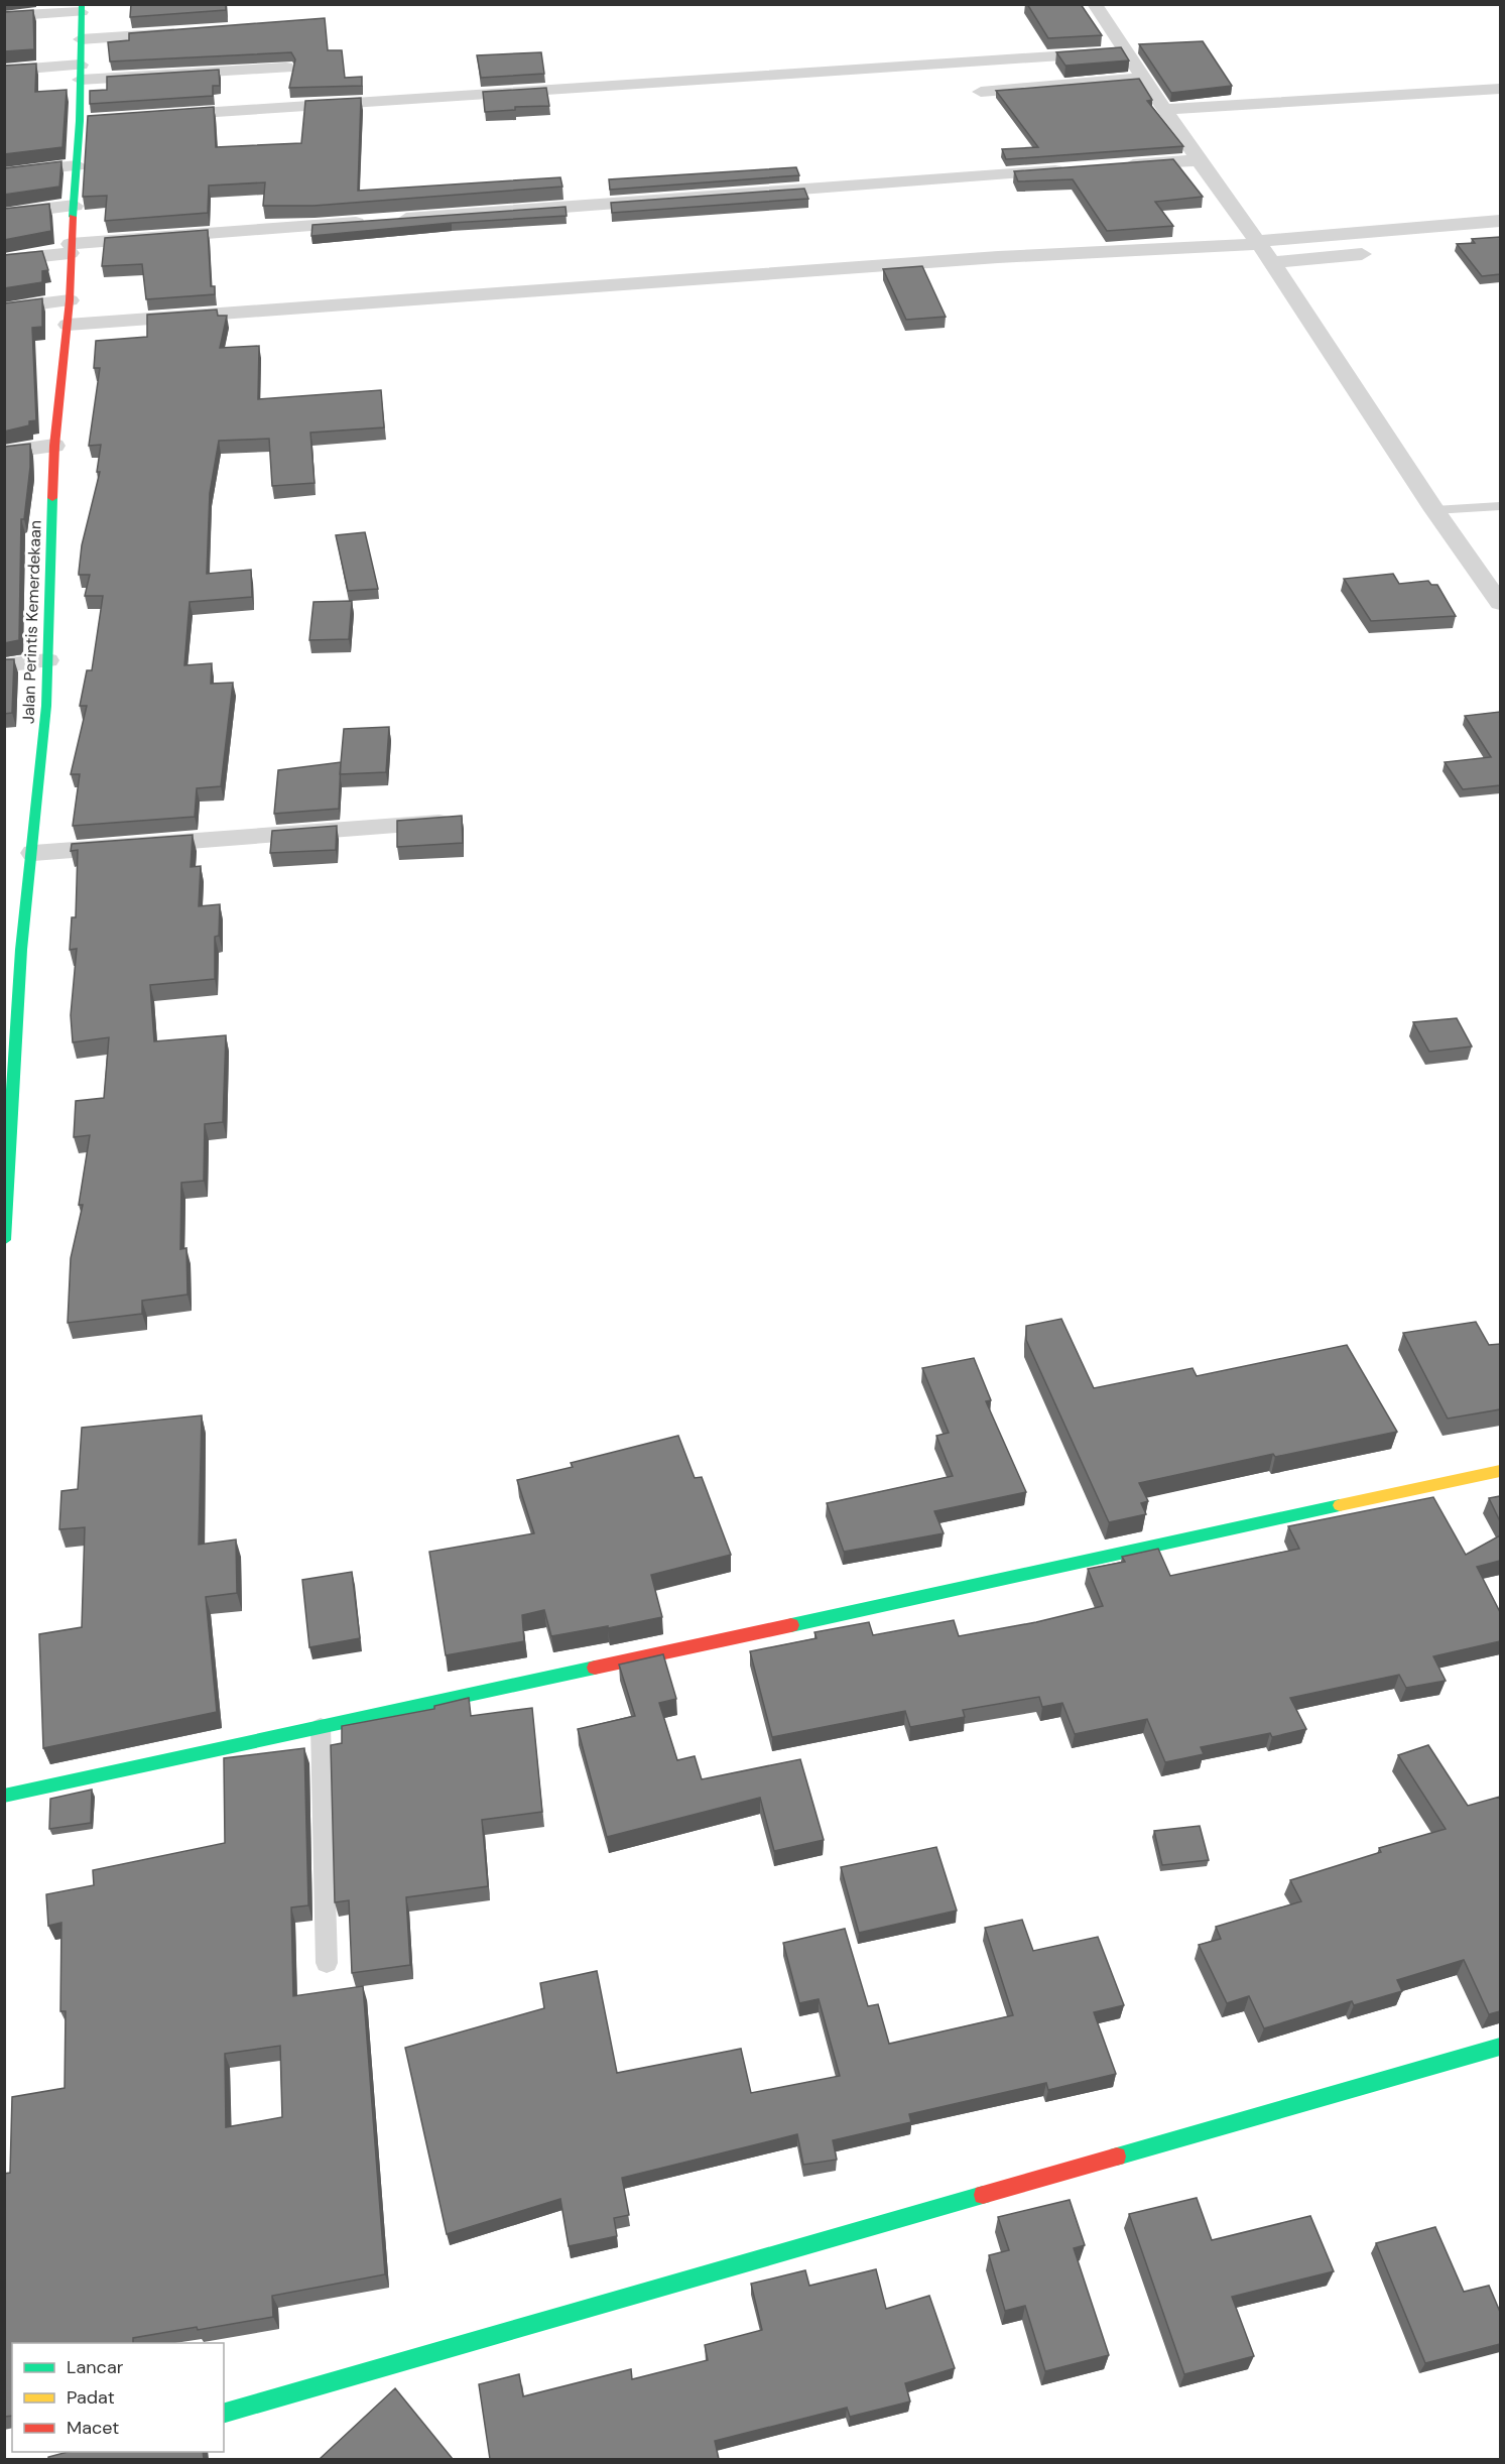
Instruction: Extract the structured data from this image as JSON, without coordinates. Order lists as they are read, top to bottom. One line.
{"streets":{"street":["Jalan Perintis Kemerdekaan"]},"legend":["Lancar","Padat","Macet"]}
